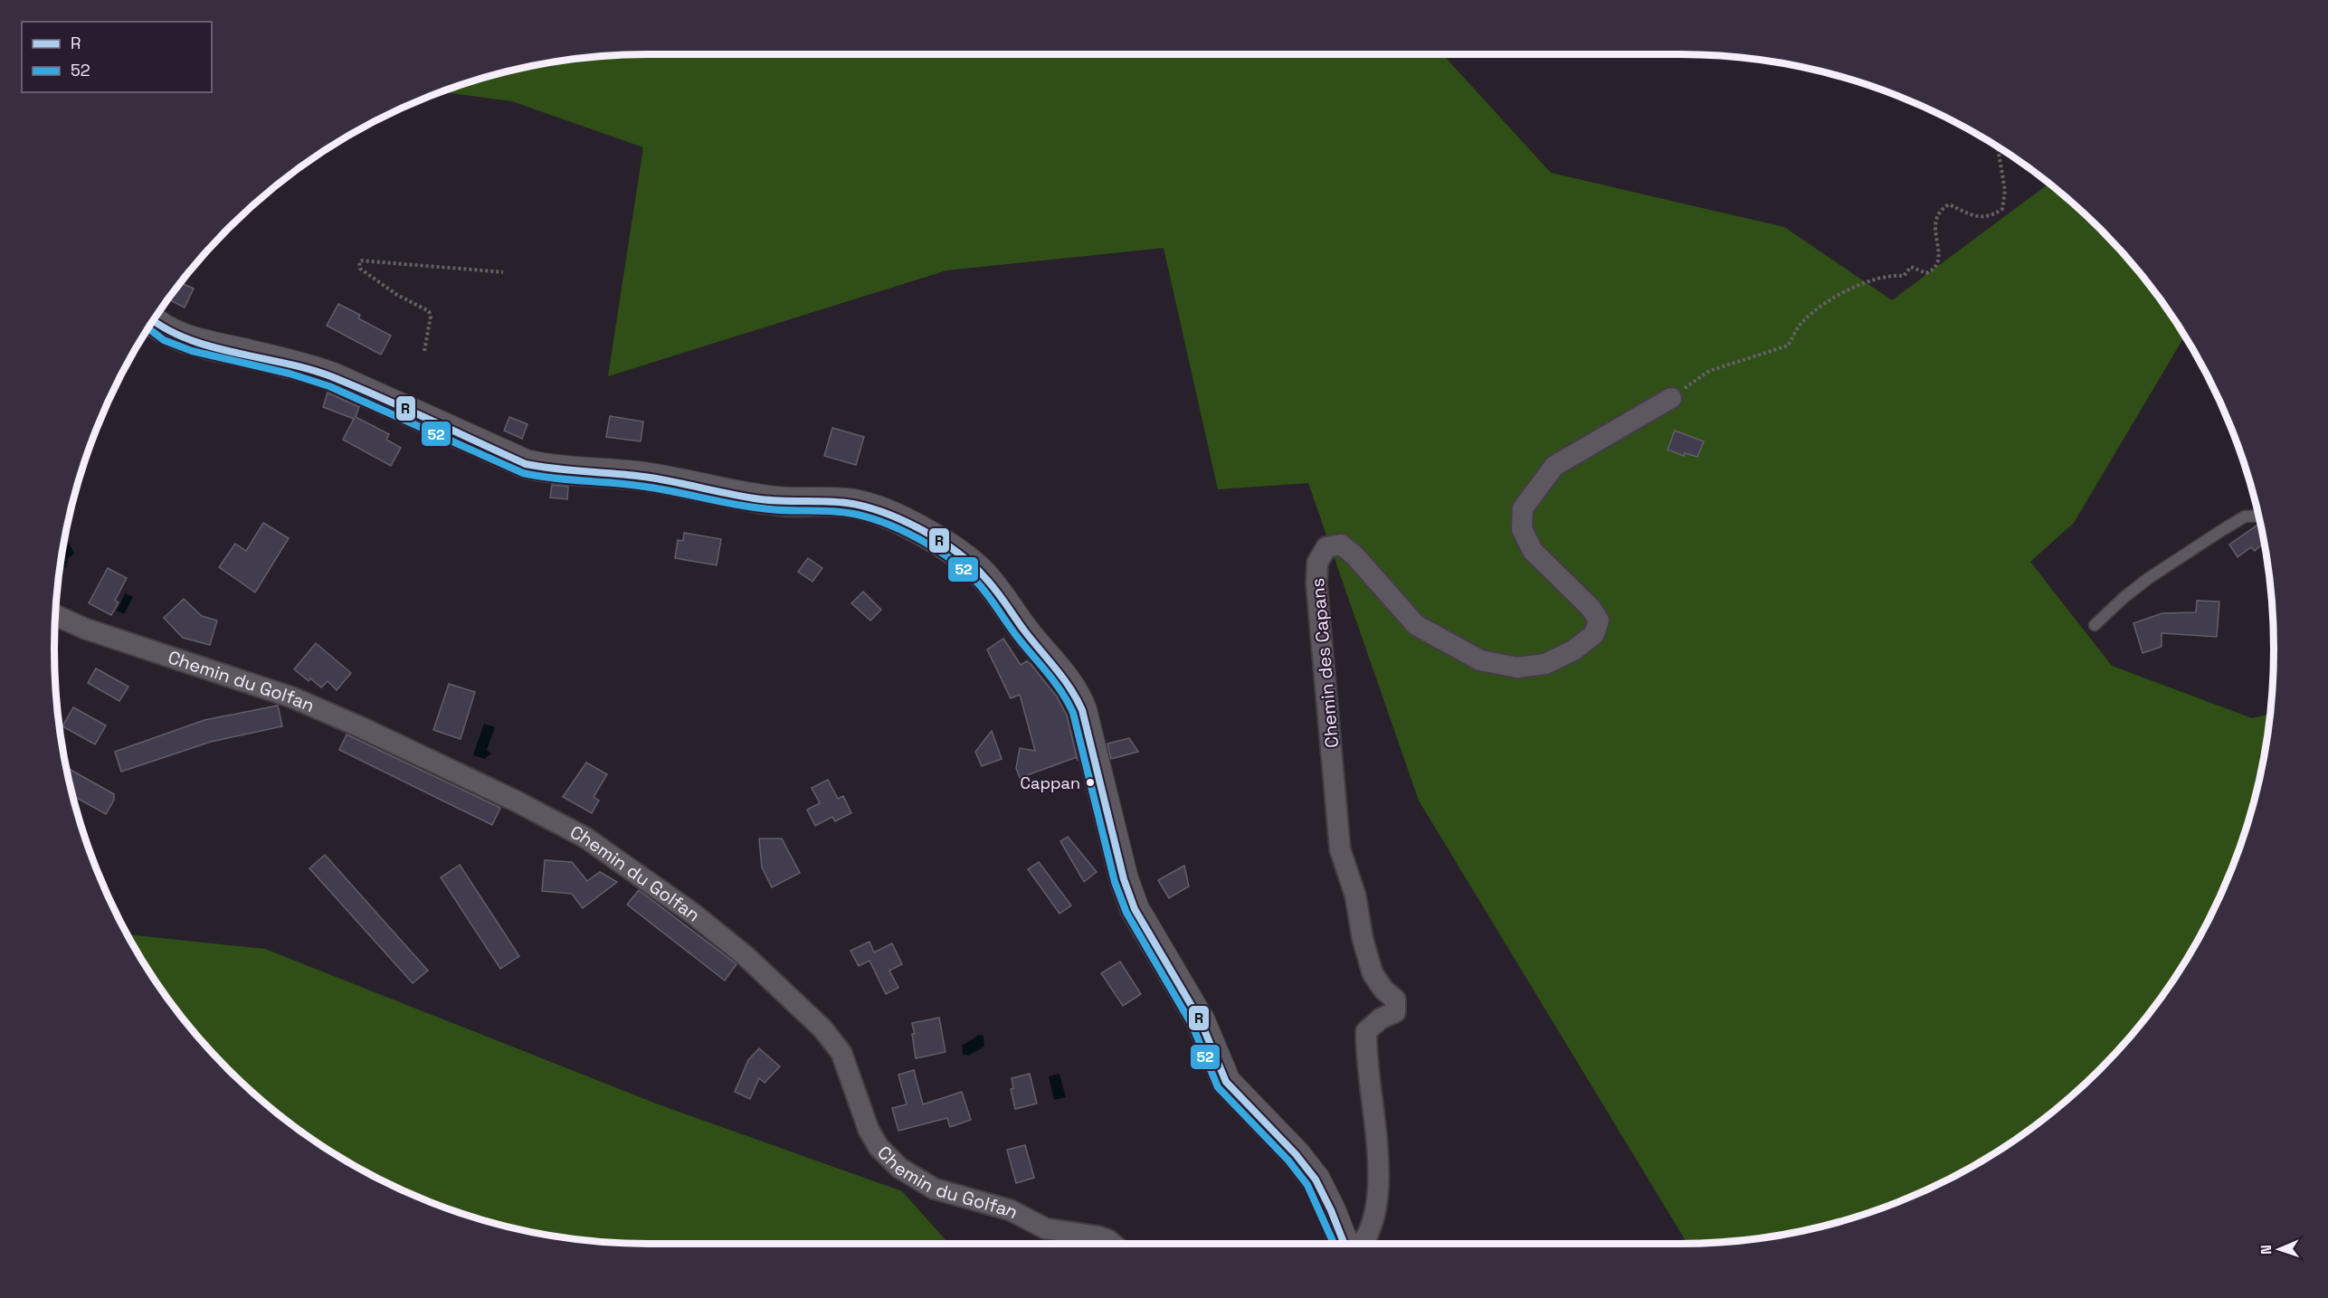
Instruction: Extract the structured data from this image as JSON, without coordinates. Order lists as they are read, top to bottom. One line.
{"streets":{"street":["Chemin des Capans","Chemin du Golfan"]},"places":["Cappan"],"lines":["transit line R","transit line 52"],"legend":["R","52"],"north":"left"}
